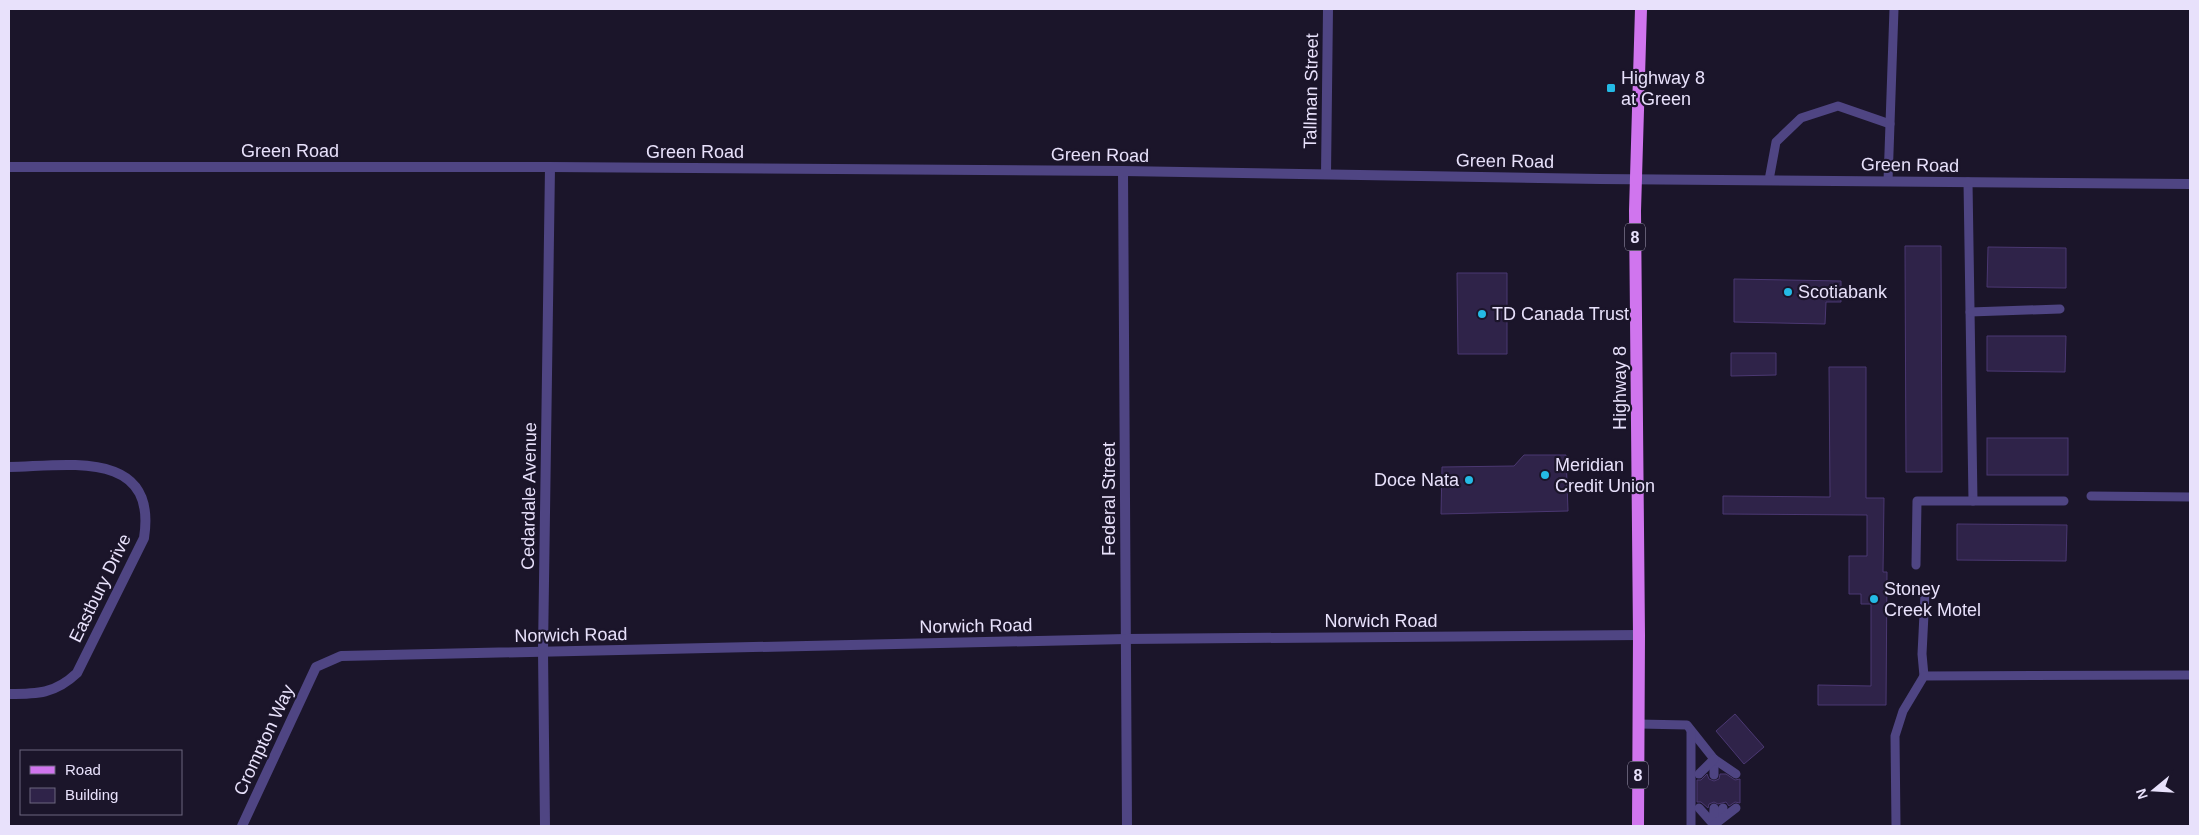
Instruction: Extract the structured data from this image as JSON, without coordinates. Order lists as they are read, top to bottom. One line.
{"streets":{"main road":["8","Highway 8"],"street":["Tallman Street","Green Road","Cedardale Avenue","Federal Street","Eastbury Drive","Norwich Road","Crompton Way"]},"crossings":[["Tallman Street","Green Road"],["Green Road","Highway 8"],["Green Road","Cedardale Avenue"],["Green Road","Federal Street"],["Highway 8","Norwich Road"],["Cedardale Avenue","Norwich Road"],["Federal Street","Norwich Road"],["Norwich Road","Crompton Way"]],"places":{"transit":["Highway 8 at Green"],"other":["Scotiabank","TD Canada Trust","Meridian Credit Union","Doce Nata","Stoney Creek Motel"]},"legend":["Road","Building"],"north":"left"}
